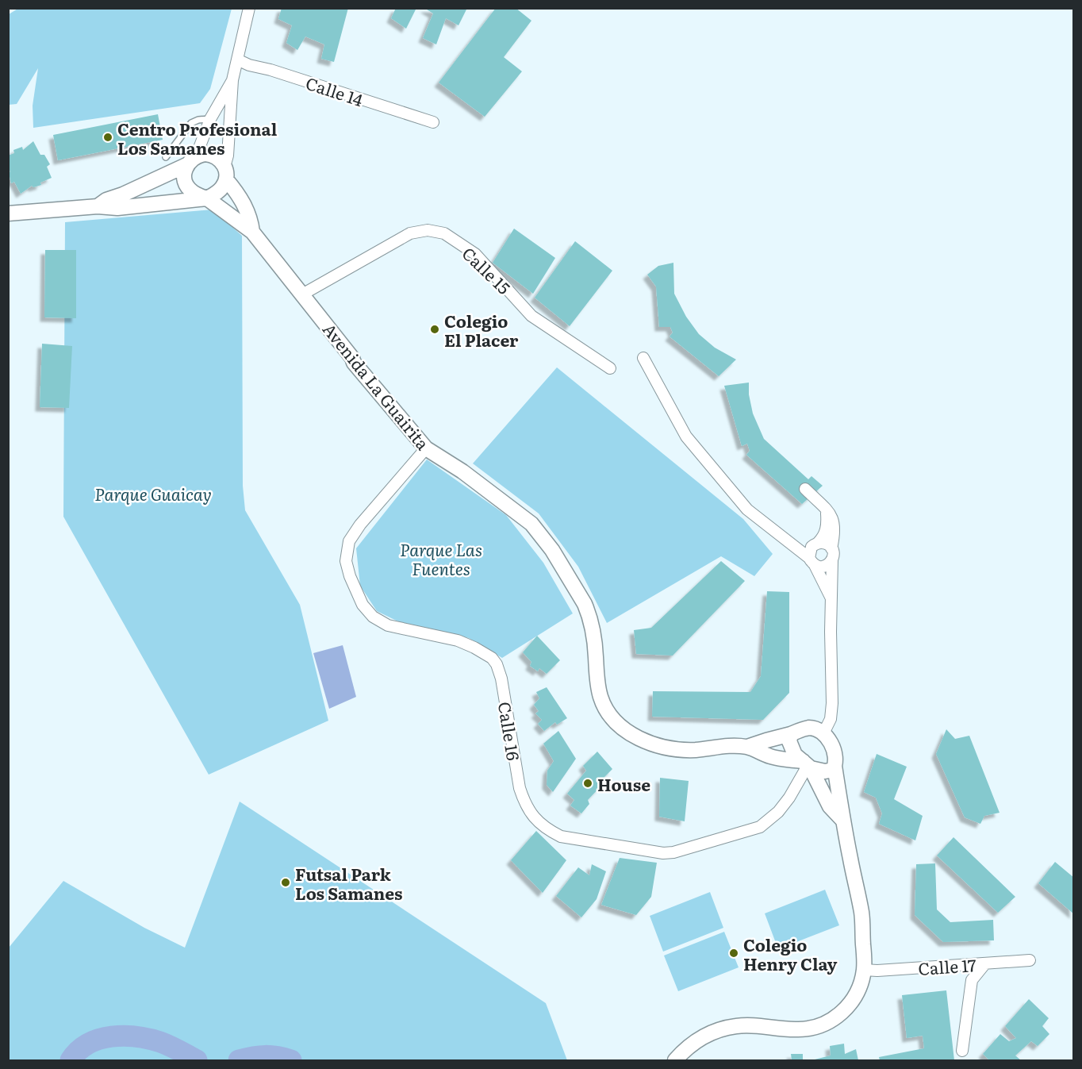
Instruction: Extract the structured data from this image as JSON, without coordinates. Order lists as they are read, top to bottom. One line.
{"streets":{"street":["Calle 14","Calle 15","Avenida La Guairita","Calle 16","Calle 17"]},"crossings":[["Calle 15","Avenida La Guairita"],["Avenida La Guairita","Calle 16"]],"parks":["Parque Guaicay","Parque Las Fuentes"],"places":["Centro Profesional Los Samanes","Colegio El Placer","House","Futsal Park Los Samanes","Colegio Henry Clay"]}
